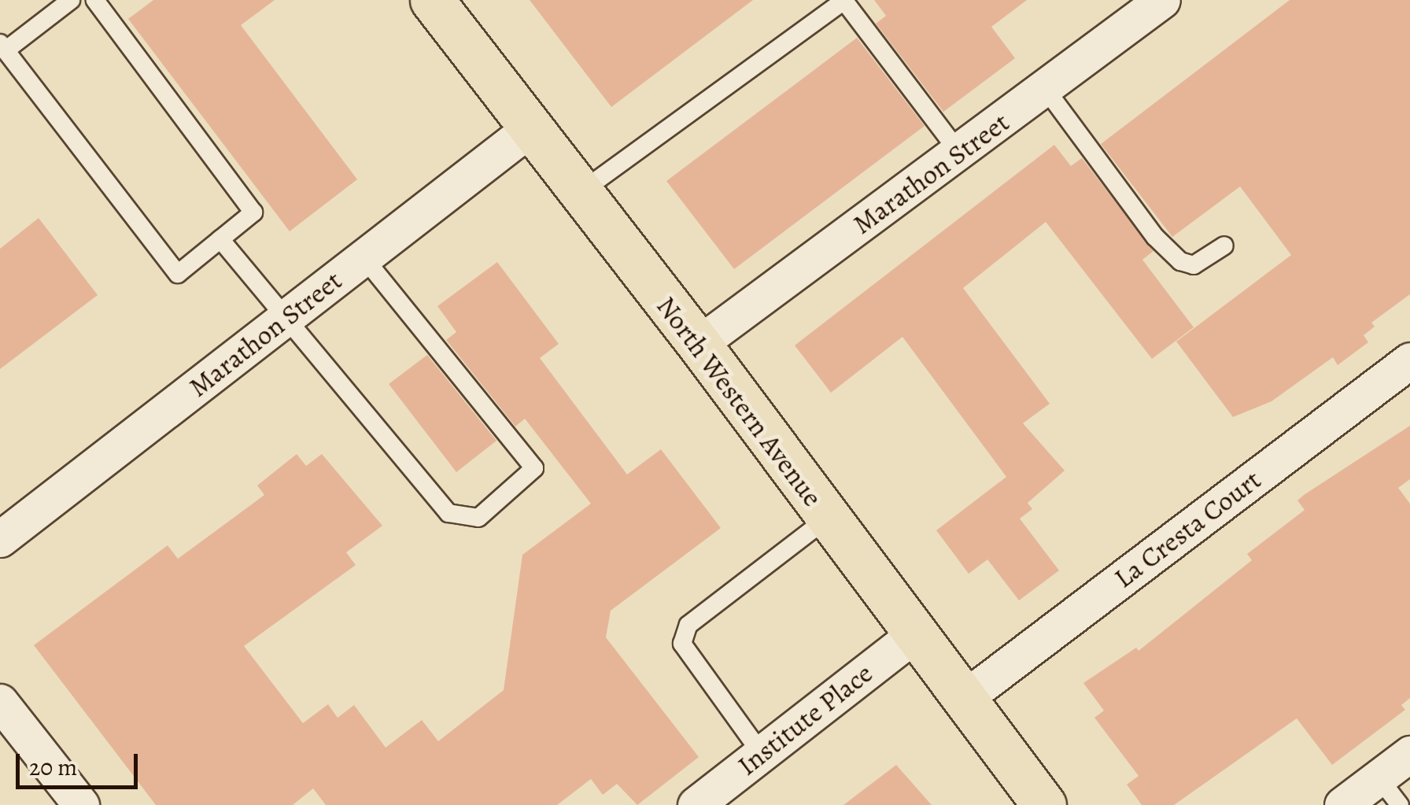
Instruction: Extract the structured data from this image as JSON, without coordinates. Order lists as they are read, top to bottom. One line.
{"streets":{"main road":["North Western Avenue"],"street":["Marathon Street","La Cresta Court","Institute Place"]},"crossings":[["Marathon Street","North Western Avenue"],["North Western Avenue","La Cresta Court"],["North Western Avenue","Institute Place"]],"scale_bar":"20 m"}
